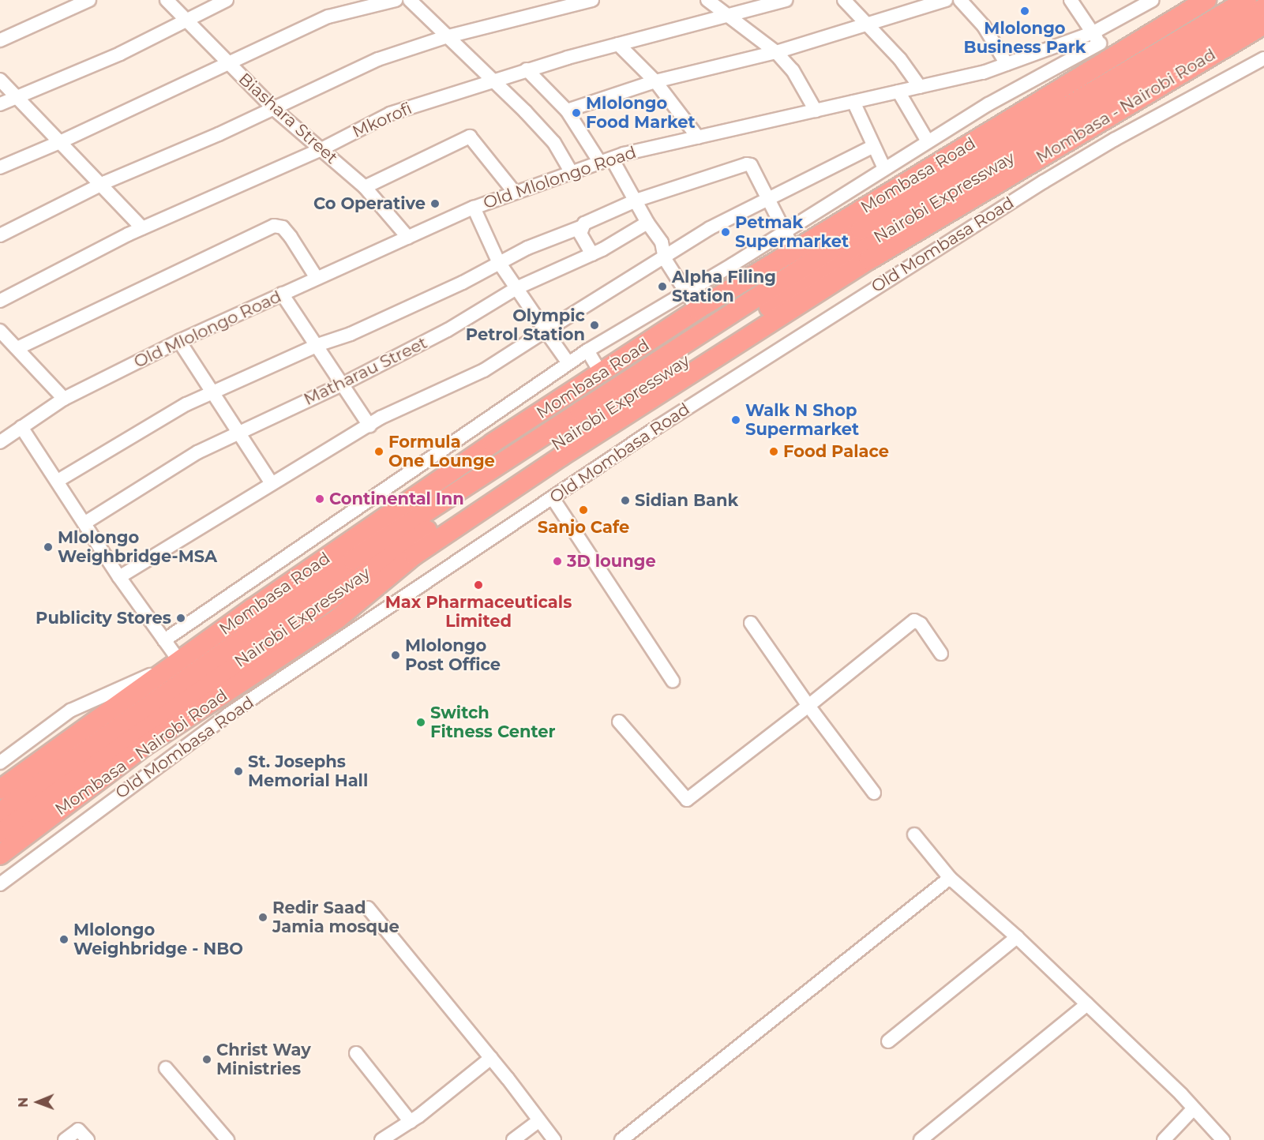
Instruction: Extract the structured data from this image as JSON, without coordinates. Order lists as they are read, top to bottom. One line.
{"streets":{"highway":["Mombasa - Nairobi Road","Mombasa Road","Nairobi Expressway"],"street":["Biashara Street","Mkorofi","Old Mlolongo Road","Old Mombasa Road","Matharau Street"]},"crossings":[["Biashara Street","Mkorofi"],["Biashara Street","Old Mlolongo Road"],["Mombasa Road","Old Mlolongo Road"]],"places":["Mlolongo Business Park","Mlolongo Food Market","Co Operative","Petmak Supermarket","Alpha Filing Station","Olympic Petrol Station","Walk N Shop Supermarket","Formula One Lounge","Food Palace","Continental Inn","Sidian Bank","Sanjo Cafe","Mlolongo Weighbridge-MSA","3D lounge","Max Pharmaceuticals Limited","Publicity Stores","Mlolongo Post Office","Switch Fitness Center","St. Josephs Memorial Hall","Redir Saad Jamia mosque","Mlolongo Weighbridge - NBO","Christ Way Ministries"],"north":"left"}
